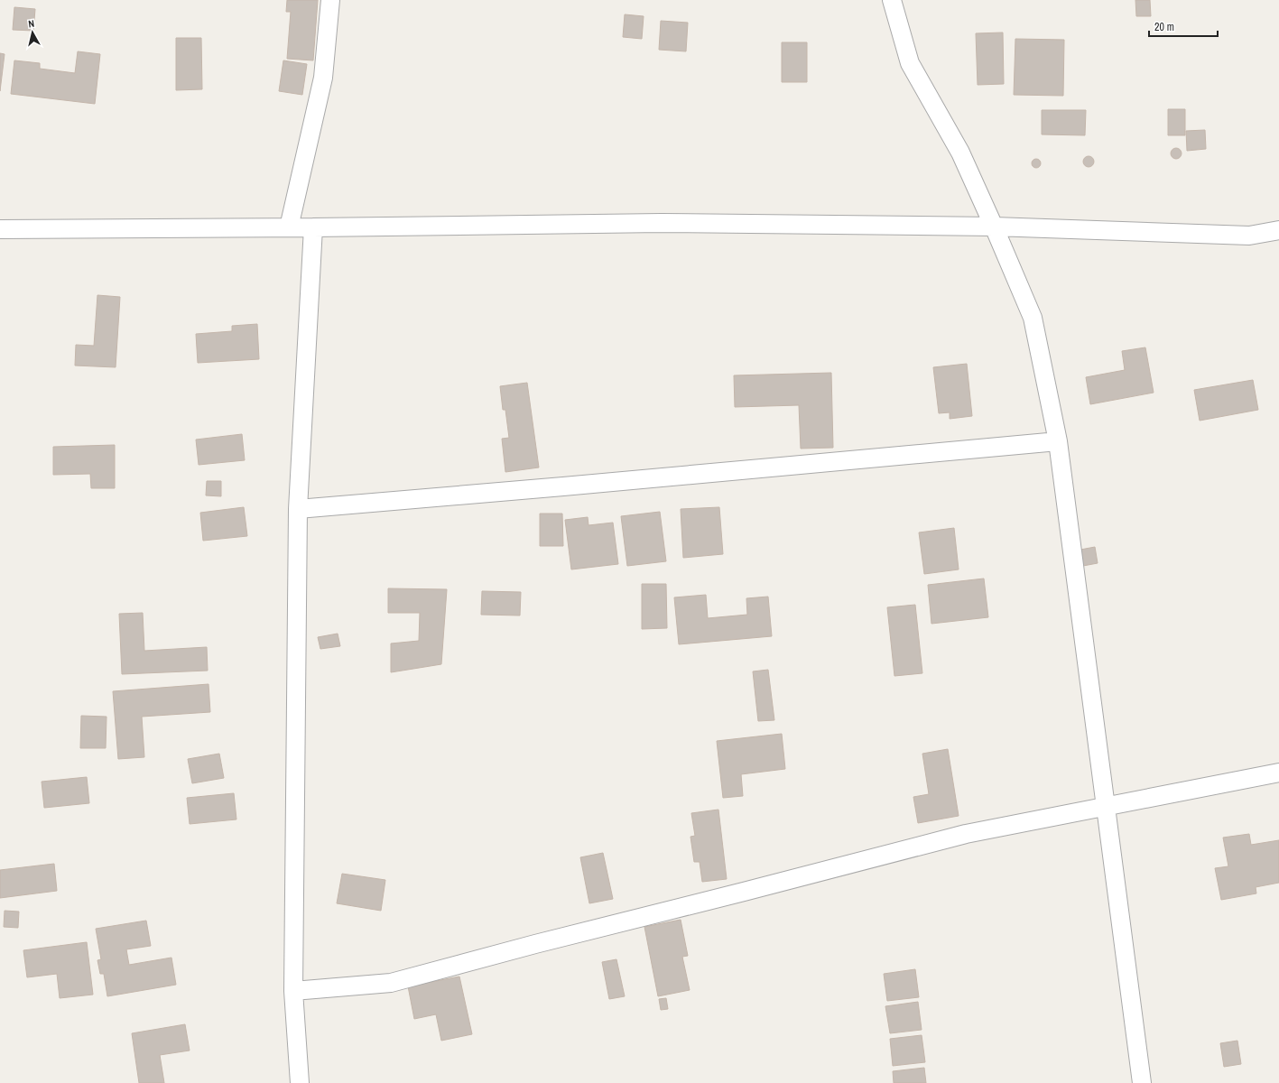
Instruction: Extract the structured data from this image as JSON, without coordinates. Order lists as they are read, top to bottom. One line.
{"scale_bar":"20 m","north":"top"}
